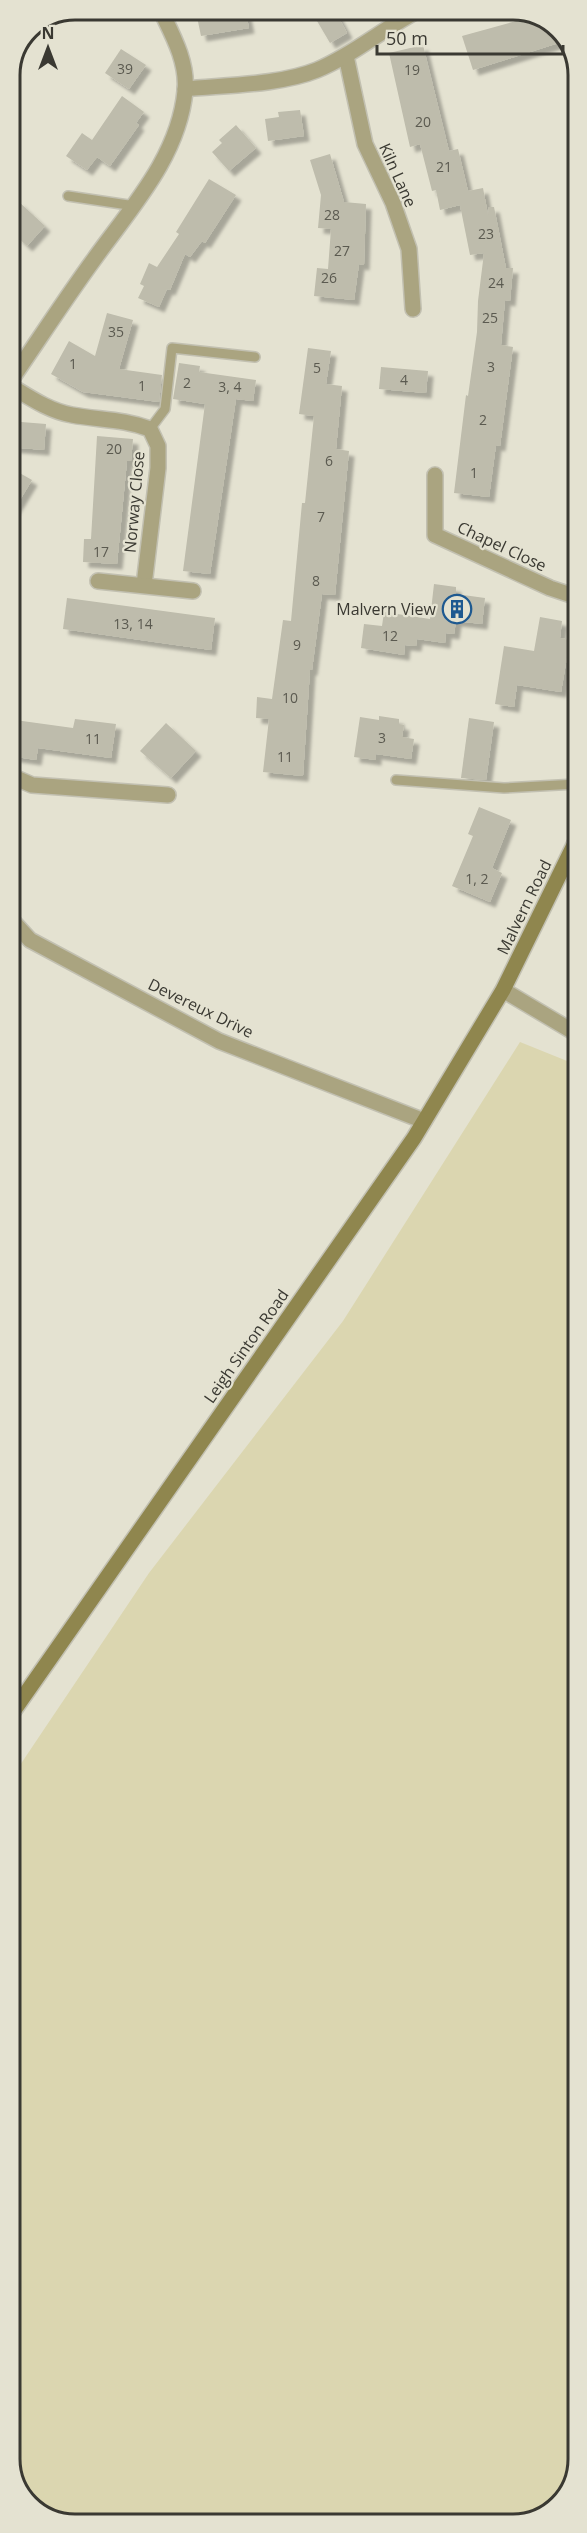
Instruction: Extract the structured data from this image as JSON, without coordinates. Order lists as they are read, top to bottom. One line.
{"streets":{"main road":["Malvern Road","Leigh Sinton Road"],"street":["Kiln Lane","Norway Close","Chapel Close","Devereux Drive"]},"crossings":[["Malvern Road","Leigh Sinton Road"],["Devereux Drive","Leigh Sinton Road"]],"places":{"building":["Malvern View"]},"house_numbers":["39","19","20","21","28","23","27","26","24","25","35","1","3","5","4","2","1","3, 4","2","20","6","1","7","17","8","13, 14","12","9","10","3","11","11","1, 2"],"scale_bar":"50 m","north":"top"}
